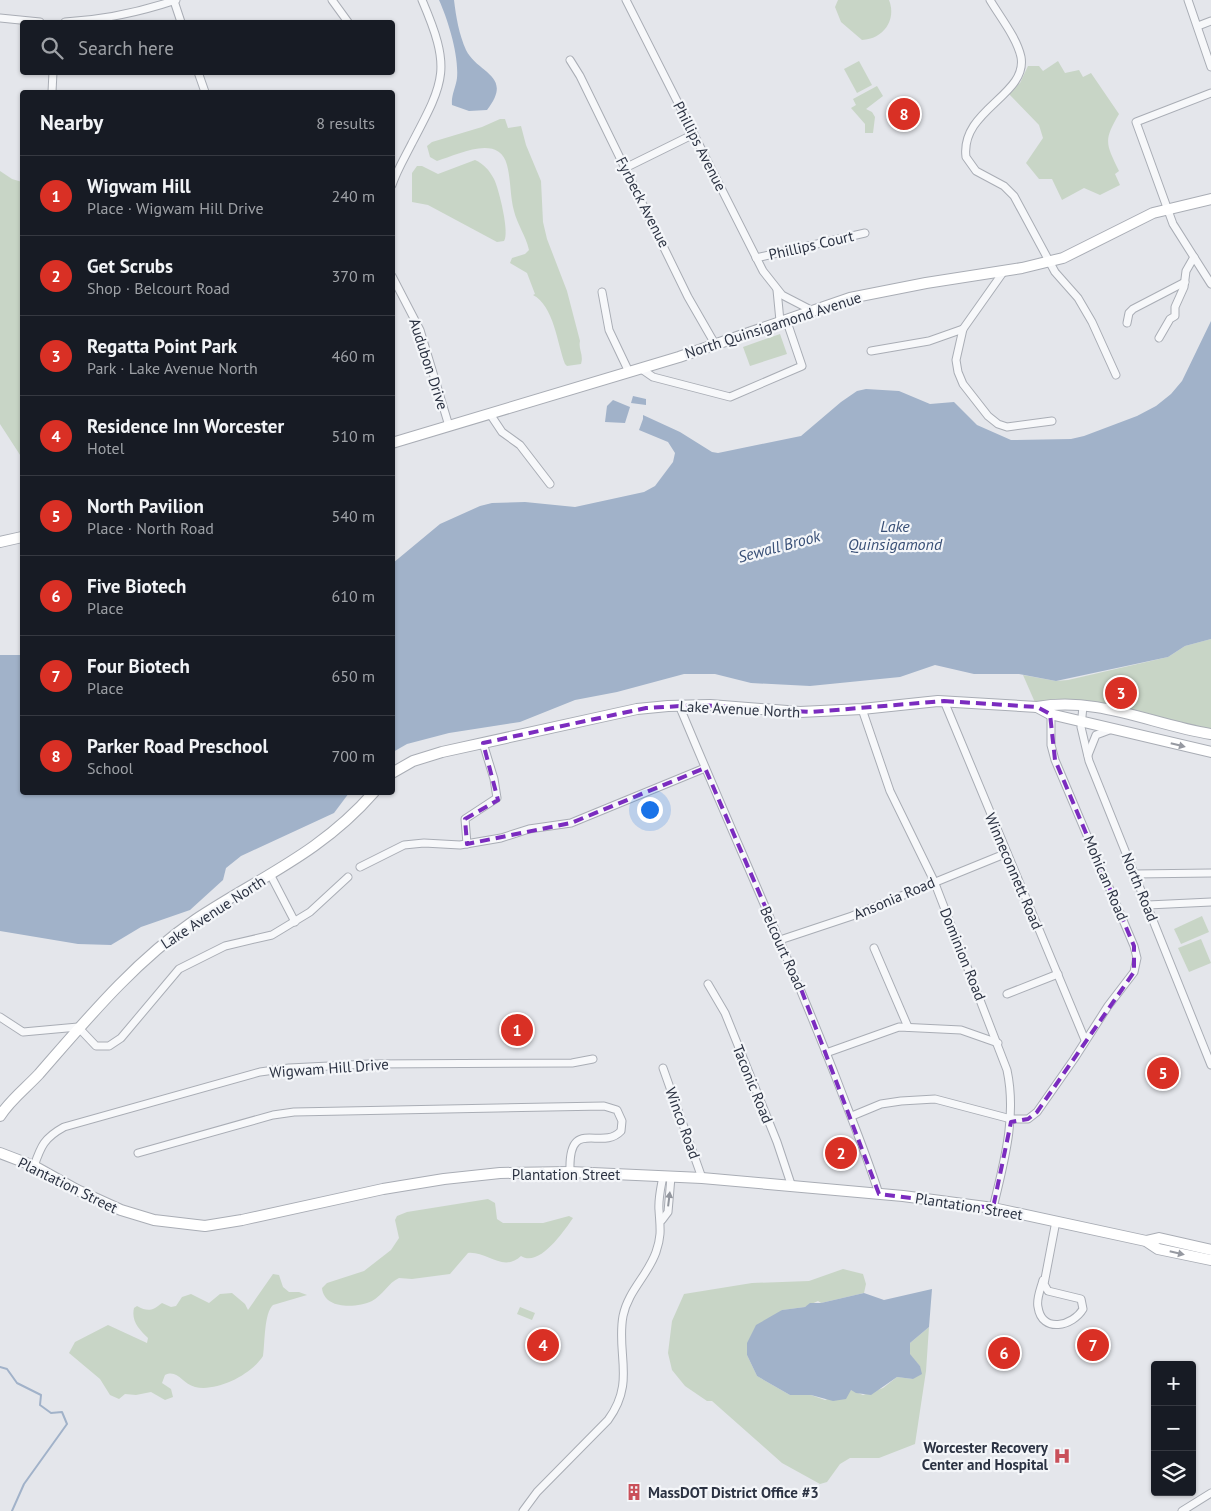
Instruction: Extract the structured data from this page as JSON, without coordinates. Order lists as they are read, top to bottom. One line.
{"streets":{"main road":["North Quinsigamond Avenue","Lake Avenue North","Plantation Street"],"street":["Phillips Avenue","Fyrbeck Avenue","Phillips Court","Audubon Drive","Winneconnett Road","Mohican Road","North Road","Ansonia Road","Belcourt Road","Dominion Road","Wigwam Hill Drive","Taconic Road","Winco Road"]},"crossings":[["Phillips Avenue","Phillips Court"],["Phillips Avenue","North Quinsigamond Avenue"],["Fyrbeck Avenue","North Quinsigamond Avenue"],["North Quinsigamond Avenue","Audubon Drive"],["Lake Avenue North","Winneconnett Road"],["Lake Avenue North","Mohican Road"],["Lake Avenue North","North Road"],["Lake Avenue North","Belcourt Road"],["Lake Avenue North","Dominion Road"],["Winneconnett Road","Mohican Road"],["Winneconnett Road","Ansonia Road"],["Mohican Road","Dominion Road"],["Ansonia Road","Belcourt Road"],["Ansonia Road","Dominion Road"],["Belcourt Road","Plantation Street"],["Dominion Road","Plantation Street"],["Wigwam Hill Drive","Plantation Street"],["Taconic Road","Plantation Street"],["Winco Road","Plantation Street"]],"water":["Lake Quinsigamond","Sewall Brook"],"places":{"hospital":["Worcester Recovery Center and Hospital"],"building":["MassDOT District Office #3"]},"page":{"search":"Search here","heading":["Nearby","8 results"],"pins":["8","3","1","5","2","4","7","6"],"list":[{"mark":"1","name":"Wigwam Hill","note":"Place · Wigwam Hill Drive","value":"240 m"},{"mark":"2","name":"Get Scrubs","note":"Shop · Belcourt Road","value":"370 m"},{"mark":"3","name":"Regatta Point Park","note":"Park · Lake Avenue North","value":"460 m"},{"mark":"4","name":"Residence Inn Worcester","note":"Hotel","value":"510 m"},{"mark":"5","name":"North Pavilion","note":"Place · North Road","value":"540 m"},{"mark":"6","name":"Five Biotech","note":"Place","value":"610 m"},{"mark":"7","name":"Four Biotech","note":"Place","value":"650 m"},{"mark":"8","name":"Parker Road Preschool","note":"School","value":"700 m"}],"map_buttons":["+","−"]}}
